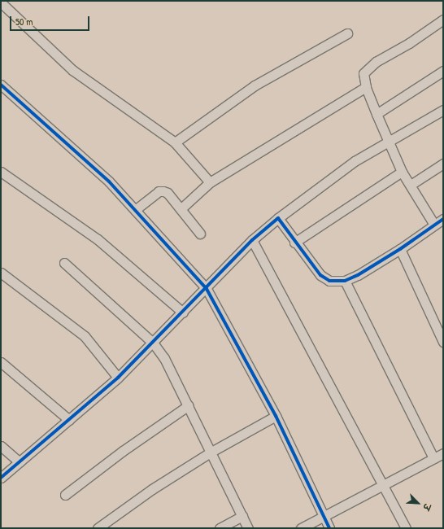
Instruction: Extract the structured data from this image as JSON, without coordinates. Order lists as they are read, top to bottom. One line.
{"scale_bar":"50 m","north":"bottom right"}
